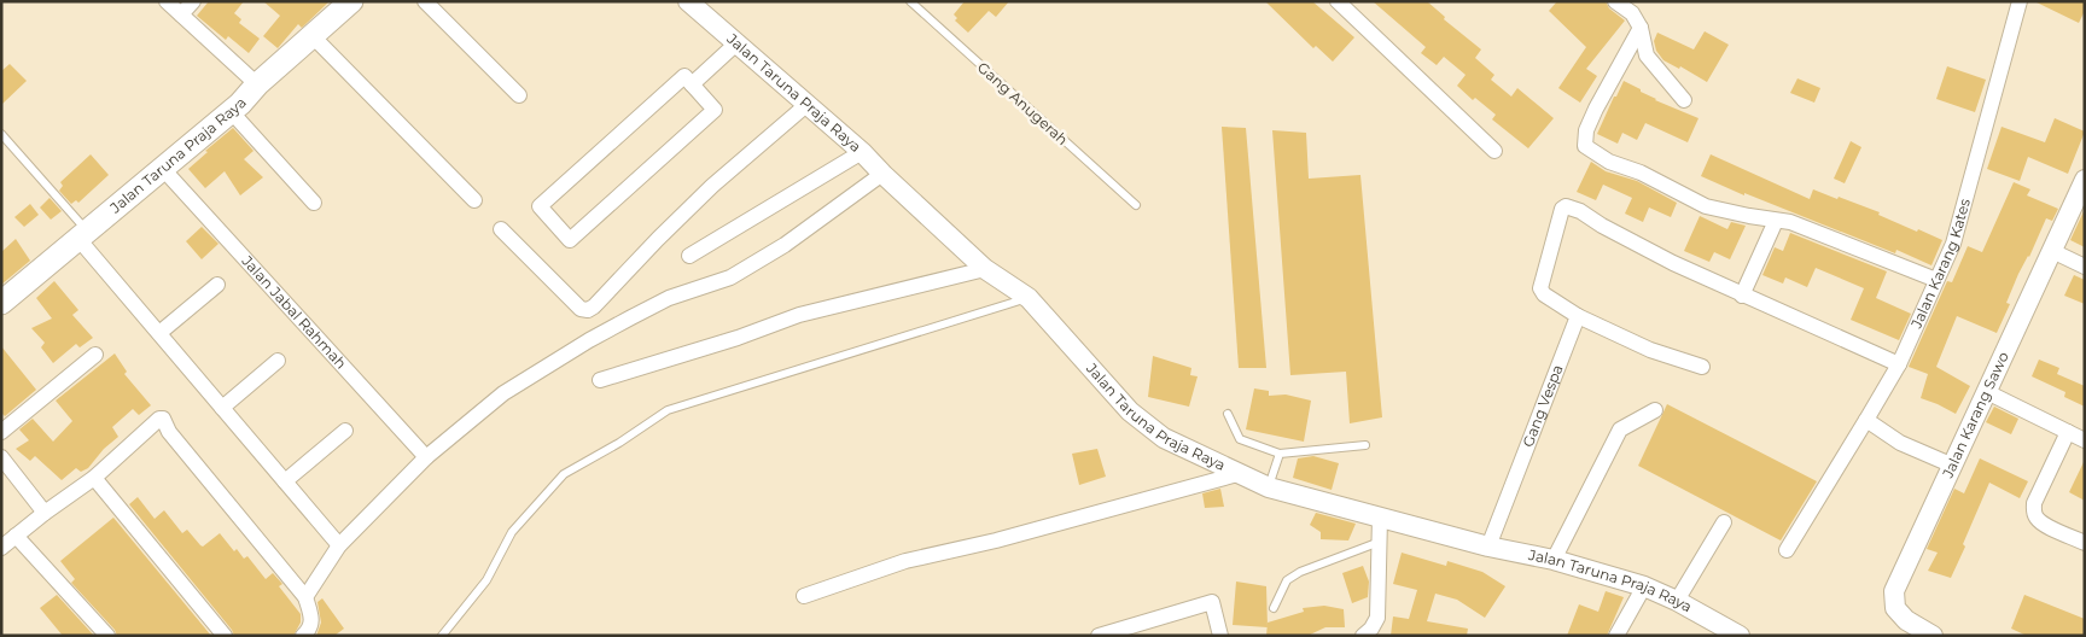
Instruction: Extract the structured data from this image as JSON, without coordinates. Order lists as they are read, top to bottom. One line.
{"streets":{"main road":["Jalan Taruna Praja Raya"],"street":["Jalan Karang Kates","Jalan Jabal Rahmah","Gang Vespa","Jalan Karang Sawo"],"lane":["Gang Anugerah"]},"crossings":[["Jalan Taruna Praja Raya","Jalan Jabal Rahmah"],["Jalan Taruna Praja Raya","Gang Vespa"]]}
